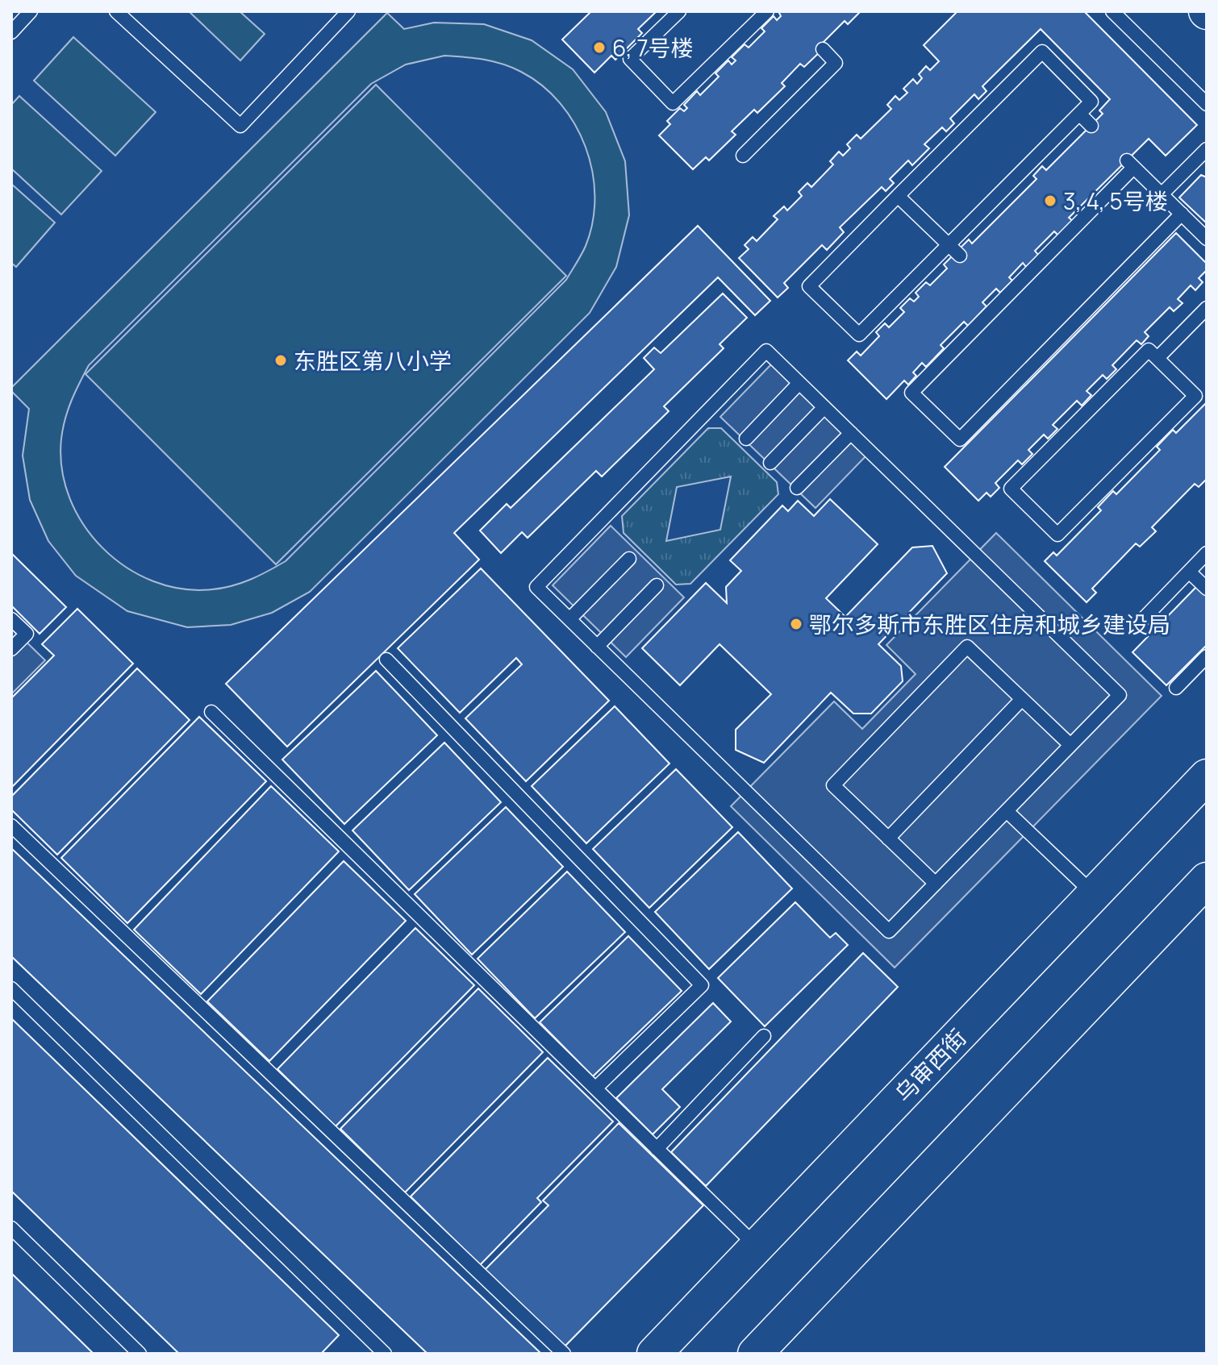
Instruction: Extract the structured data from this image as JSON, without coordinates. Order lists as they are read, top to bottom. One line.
{"streets":{"main road":["乌审西街"]},"places":["6, 7号楼","3, 4, 5号楼","东胜区第八小学","鄂尔多斯市东胜区住房和城乡建设局"]}
